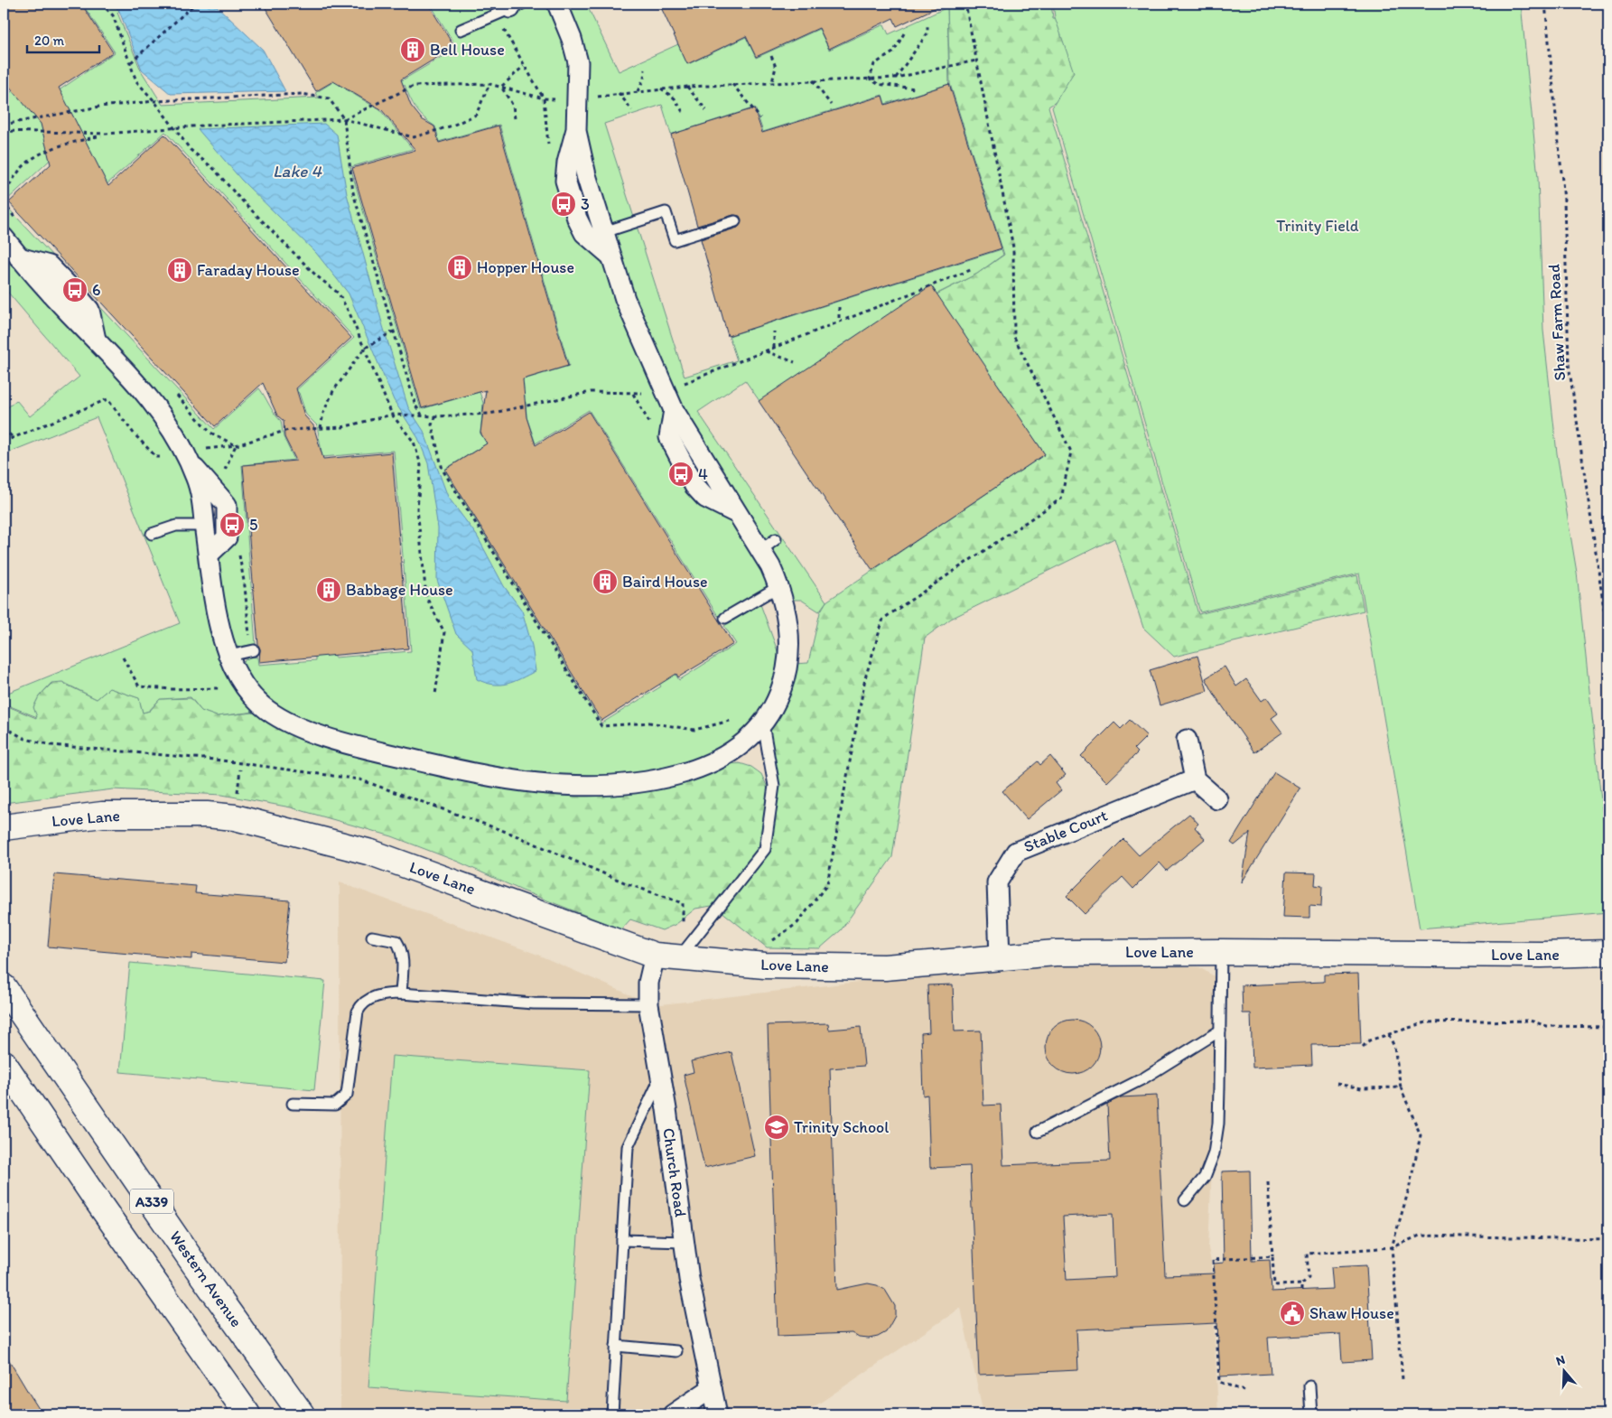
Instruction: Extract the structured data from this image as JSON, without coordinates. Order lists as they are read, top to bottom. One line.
{"streets":{"main road":["Love Lane","A339","Western Avenue"],"street":["Stable Court","Church Road"],"path":["Shaw Farm Road"]},"crossings":[["Love Lane","Stable Court"],["Love Lane","Church Road"]],"water":["Lake 4"],"parks":["Trinity Field"],"places":{"building":["Bell House","Hopper House","Faraday House","Baird House","Babbage House"],"bus stop":["3","6","4","5"],"school or university":["Trinity School"],"public building":["Shaw House"]},"scale_bar":"20 m","north":"top"}
